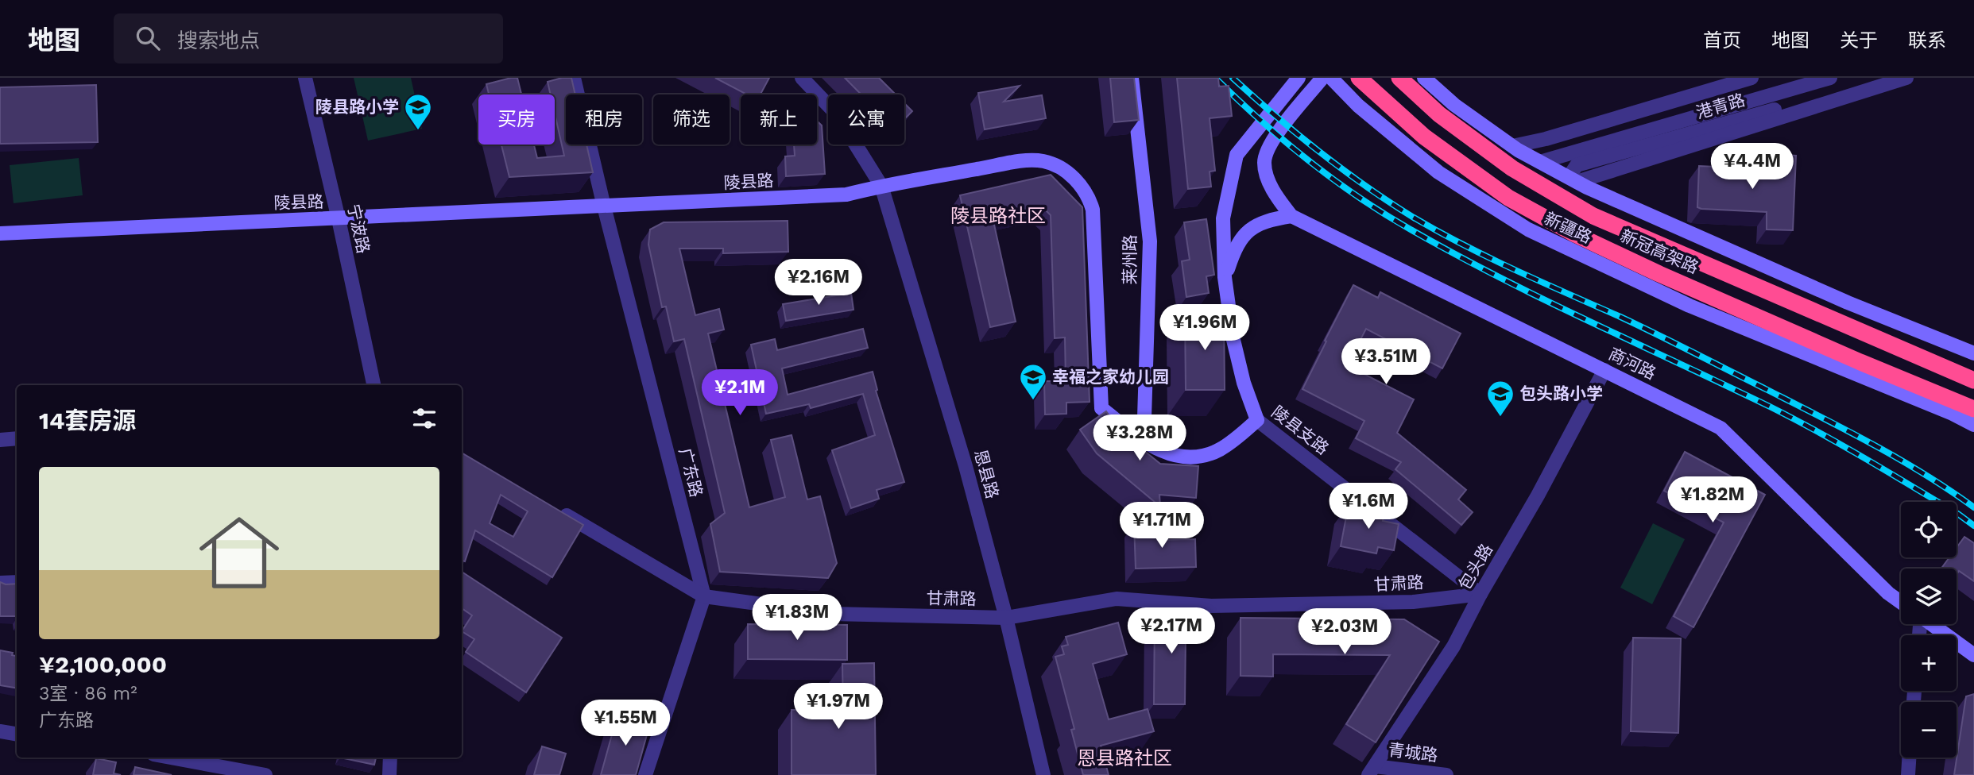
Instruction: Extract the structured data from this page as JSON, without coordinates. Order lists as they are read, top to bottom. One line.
{"streets":{"highway":["新冠高架路"],"street":["港青路","陵县路","新疆路","宁波路","莱州路","商河路","陵县支路","广东路","恩县路","包头路","甘肃路","青城路"]},"crossings":[["陵县路","宁波路"],["陵县路","莱州路"],["陵县路","陵县支路"],["陵县路","广东路"],["陵县路","恩县路"],["商河路","包头路"],["陵县支路","包头路"],["陵县支路","甘肃路"],["广东路","甘肃路"],["恩县路","甘肃路"],["包头路","甘肃路"],["包头路","青城路"]],"districts":["陵县路社区","恩县路社区"],"places":{"school or university":["陵县路小学","幸福之家幼儿园","包头路小学"]},"page":{"header":"地图","search":"搜索地点","nav":["首页","地图","关于","联系"],"chip":["买房","租房","筛选","新上","公寓"],"price":["¥4.4M","¥2.16M","¥1.96M","¥3.51M","¥2.1M","¥3.28M","¥1.82M","¥1.6M","¥1.71M","¥1.83M","¥2.17M","¥2.03M","¥1.97M","¥1.55M"],"heading":"14套房源","list":[{"name":"¥2,100,000","note":"3室 · 86 m² · 广东路"}],"map_buttons":["+","−"]}}
